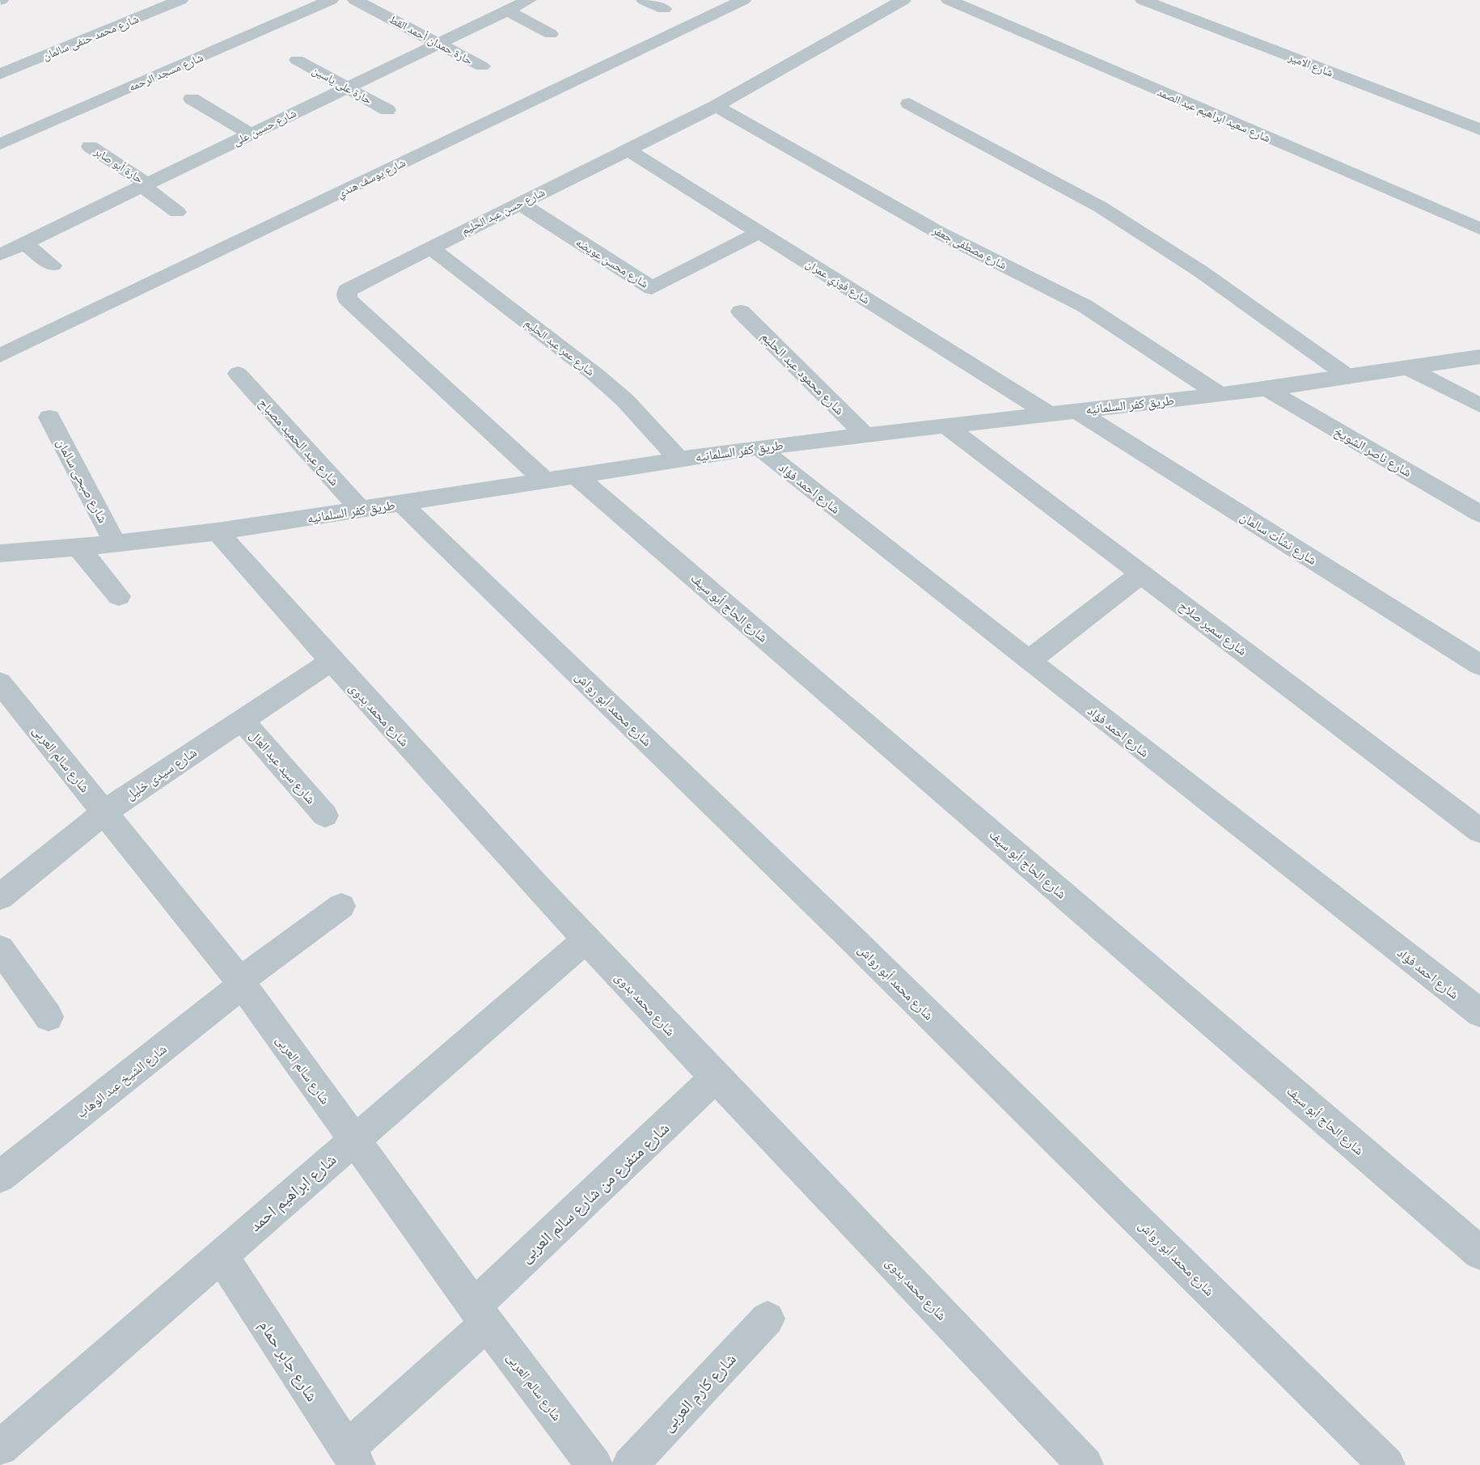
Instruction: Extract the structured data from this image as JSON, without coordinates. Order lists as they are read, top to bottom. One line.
{"streets":{"street":["شارع محمد حنفى سالمان","حارة حمدان أحمد القط","شارع الامير","شارع مسجد الرحمه","حارة على ياسين","شارع سعيد ابراهيم عبد الصمد","شارع حسين على","حارة أبو صابر","شارع يوسف هندي","شارع حسن عبد الحليم","شارع مصطفى جعفر","شارع محسن عويضه","شارع فوزي عمران","شارع عمر عبد الحليم","شارع محمود عبد الحليم","طريق كفر السلمانيه","شارع عبد الحميد مصباح","شارع ناصر الشويخ","شارع صبحى سالمان","شارع احمد فؤاد","شارع نشأت سالمان","شارع الحاج أبو سيف","شارع سمير صلاح","شارع محمد أبو رواش","شارع محمد بدوى","شارع سالم العربى","شارع سيد عبد العال","شارع سيدى خليل","شارع الشيخ عبد الوهاب","شارع ابراهيم احمد","شارع متفرع من شارع سالم العربى","شارع جابر حمام","شارع كارم العربى"]},"crossings":[["حارة حمدان أحمد القط","شارع حسين على"],["حارة على ياسين","شارع حسين على"],["شارع حسين على","حارة أبو صابر"],["شارع حسن عبد الحليم","شارع مصطفى جعفر"],["شارع حسن عبد الحليم","شارع محسن عويضه"],["شارع حسن عبد الحليم","شارع فوزي عمران"],["شارع حسن عبد الحليم","شارع عمر عبد الحليم"],["شارع حسن عبد الحليم","طريق كفر السلمانيه"],["شارع مصطفى جعفر","طريق كفر السلمانيه"],["شارع محسن عويضه","شارع فوزي عمران"],["شارع فوزي عمران","طريق كفر السلمانيه"],["شارع عمر عبد الحليم","طريق كفر السلمانيه"],["شارع محمود عبد الحليم","طريق كفر السلمانيه"],["طريق كفر السلمانيه","شارع عبد الحميد مصباح"],["طريق كفر السلمانيه","شارع ناصر الشويخ"],["طريق كفر السلمانيه","شارع صبحى سالمان"],["طريق كفر السلمانيه","شارع احمد فؤاد"],["طريق كفر السلمانيه","شارع نشأت سالمان"],["طريق كفر السلمانيه","شارع الحاج أبو سيف"],["طريق كفر السلمانيه","شارع سمير صلاح"],["طريق كفر السلمانيه","شارع محمد أبو رواش"],["طريق كفر السلمانيه","شارع محمد بدوى"],["شارع محمد بدوى","شارع سيدى خليل"],["شارع محمد بدوى","شارع ابراهيم احمد"],["شارع محمد بدوى","شارع متفرع من شارع سالم العربى"],["شارع سالم العربى","شارع سيدى خليل"],["شارع سالم العربى","شارع الشيخ عبد الوهاب"],["شارع سالم العربى","شارع ابراهيم احمد"],["شارع سالم العربى","شارع متفرع من شارع سالم العربى"],["شارع سيد عبد العال","شارع سيدى خليل"],["شارع ابراهيم احمد","شارع جابر حمام"],["شارع متفرع من شارع سالم العربى","شارع جابر حمام"]]}
